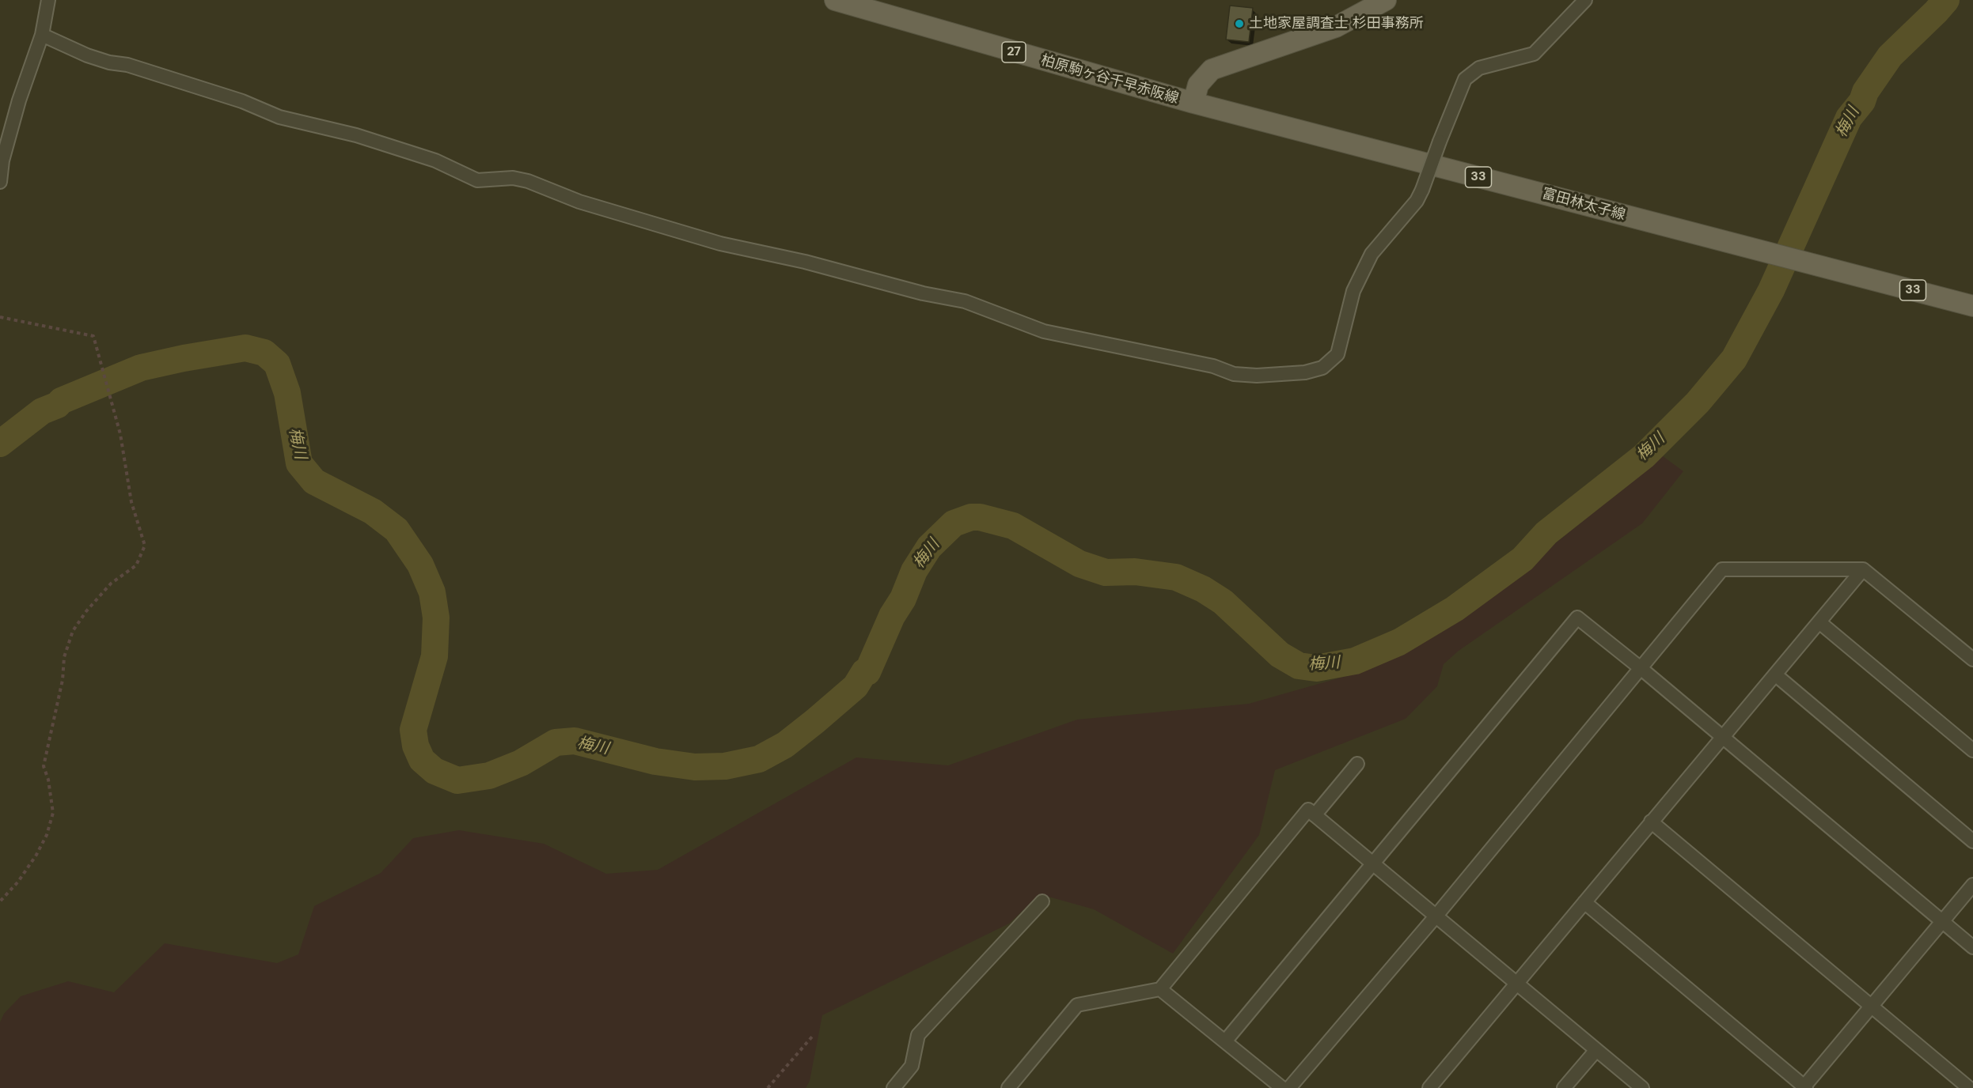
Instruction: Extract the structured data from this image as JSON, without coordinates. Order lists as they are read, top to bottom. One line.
{"streets":{"main road":["27","柏原駒ヶ谷千早赤阪線","33","富田林太子線"]},"crossings":[["柏原駒ヶ谷千早赤阪線","富田林太子線"]],"water":["梅川"],"places":["土地家屋調査士 杉田事務所"]}
